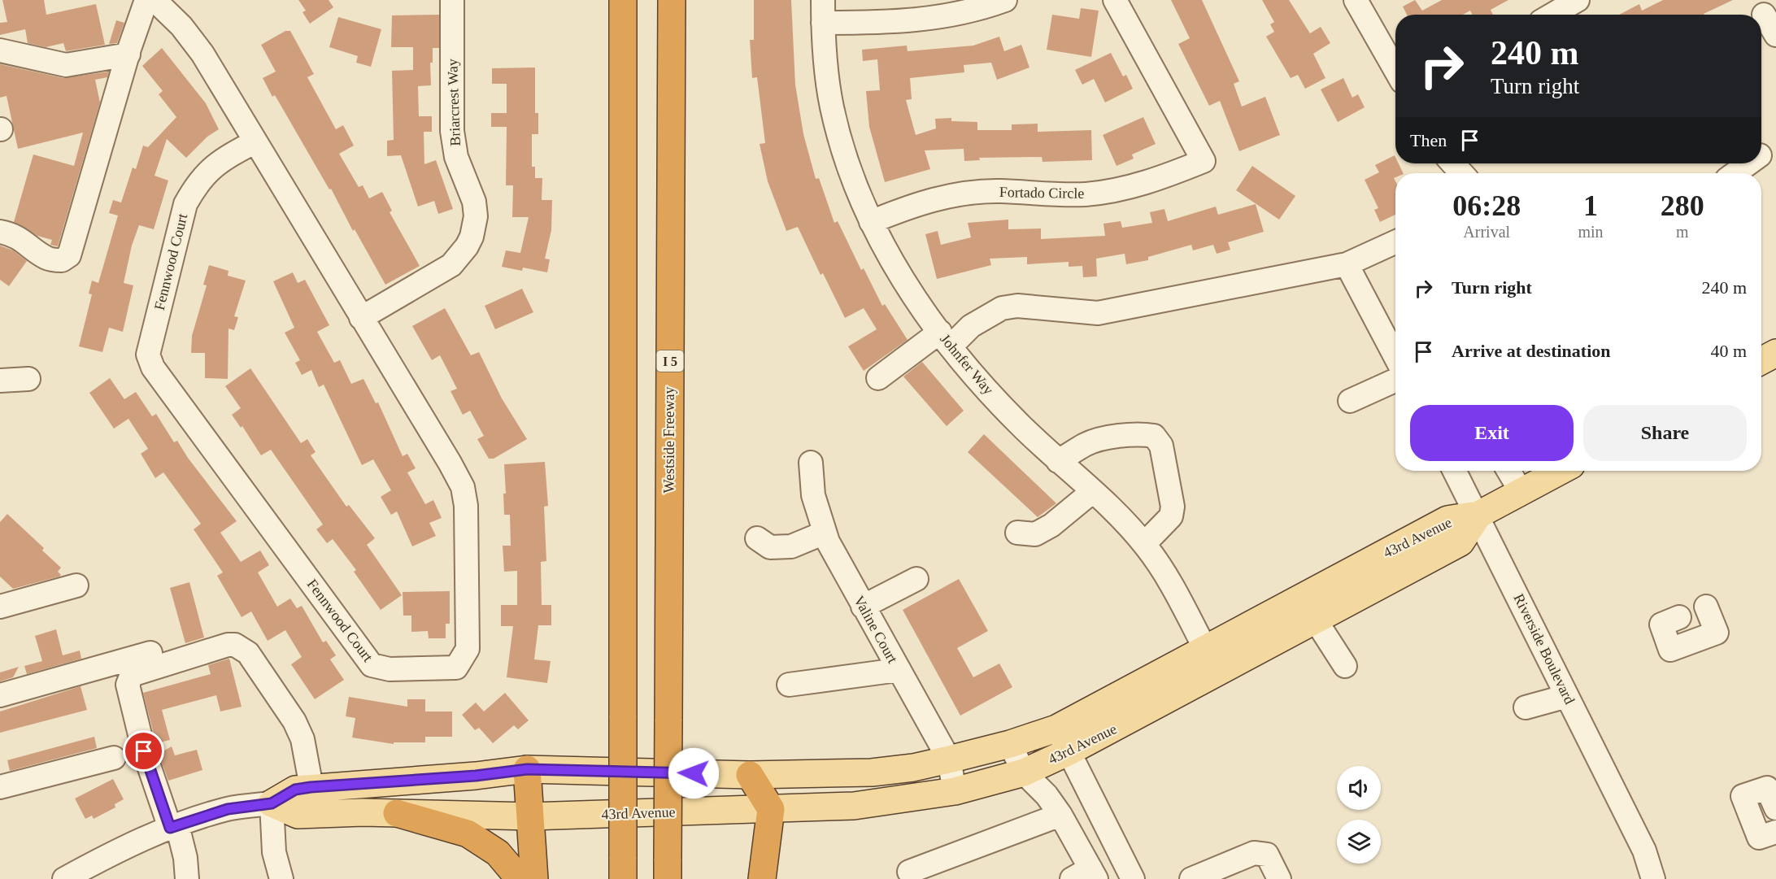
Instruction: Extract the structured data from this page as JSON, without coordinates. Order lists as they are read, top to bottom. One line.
{"streets":{"highway":["I 5","Westside Freeway"],"main road":["43rd Avenue"],"street":["Briarcrest Way","Fortado Circle","Fennwood Court","Johnfer Way","Valine Court","Riverside Boulevard"]},"crossings":[["Briarcrest Way","Fennwood Court"],["Fortado Circle","Johnfer Way"],["Johnfer Way","43rd Avenue"],["43rd Avenue","Valine Court"],["43rd Avenue","Riverside Boulevard"]],"page":{"turn":["240 m","Turn right"],"then":"Then","eta":["06:28","Arrival","1","min","280","m"],"list":[{"name":"Turn right","value":"240 m"},{"name":"Arrive at destination","value":"40 m"}],"buttons":["Exit","Share"]}}
